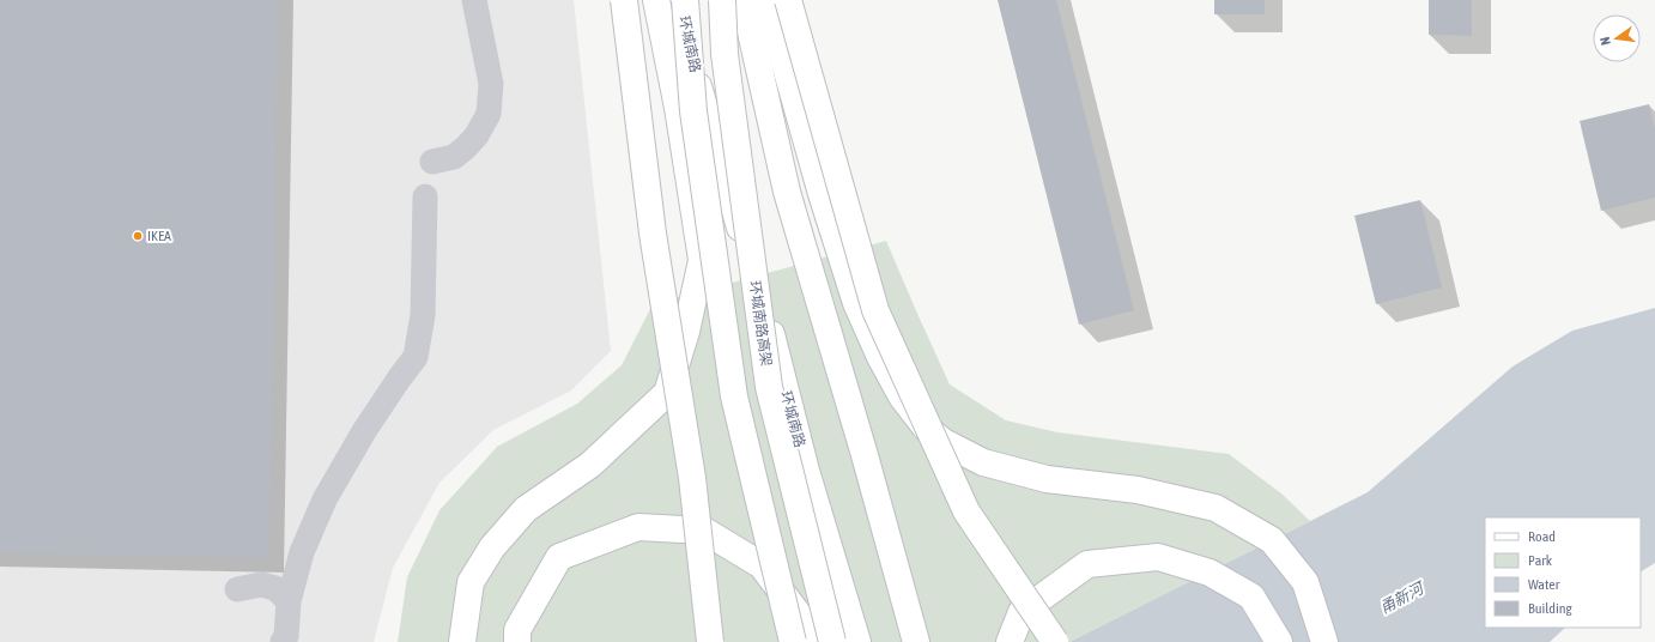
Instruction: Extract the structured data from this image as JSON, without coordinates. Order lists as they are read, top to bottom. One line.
{"streets":{"main road":["环城南路","环城南路高架"]},"water":["甬新河"],"places":["IKEA"],"legend":["Road","Park","Water","Building"],"north":"left"}
